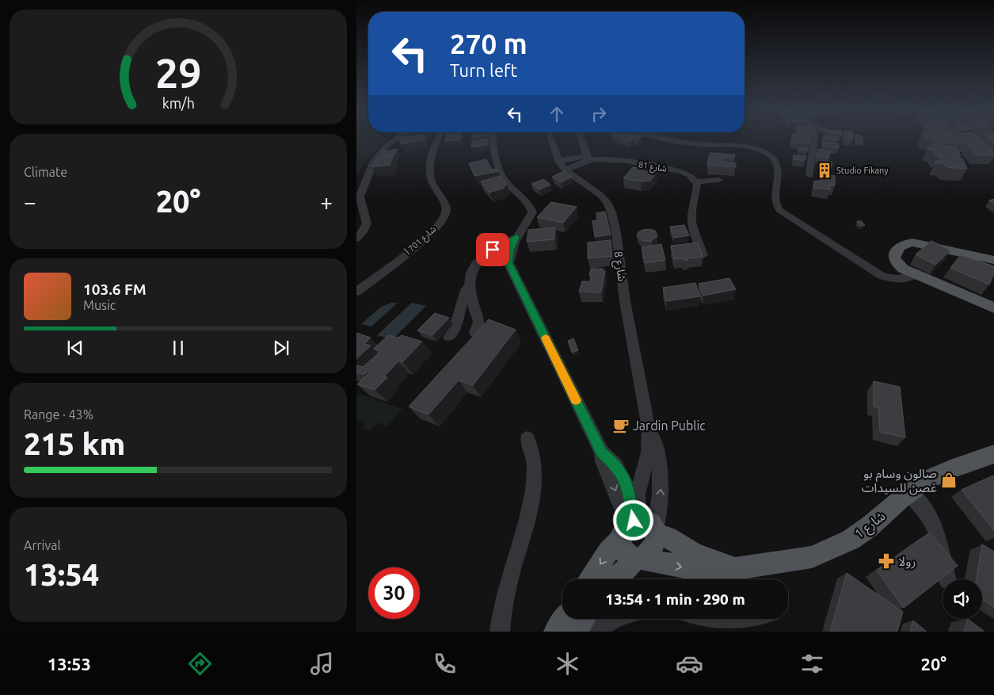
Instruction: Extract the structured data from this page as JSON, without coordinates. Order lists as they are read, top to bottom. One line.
{"streets":{"main road":["شارع 1"],"street":["شارع 81","شارع 701 أ","شارع 8"]},"crossings":[["شارع 81","شارع 8"],["شارع 8","شارع 1"]],"places":{"building":["Studio Fikany"],"cafe":["Jardin Public"],"shop":["صالون وسام بو غصن للسيدات"],"pharmacy":["رولا"]},"page":{"turn":["270 m","Turn left"],"tile":["Climate",["Range · 43%","215 km"],["Arrival","13:54"]],"heat":["−","20°","+"],"song":["103.6 FM","Music"],"limit":"30","trip":"13:54 · 1 min · 290 m","tabs":["13:53","20°"],"gauge":["29","km/h"]}}
